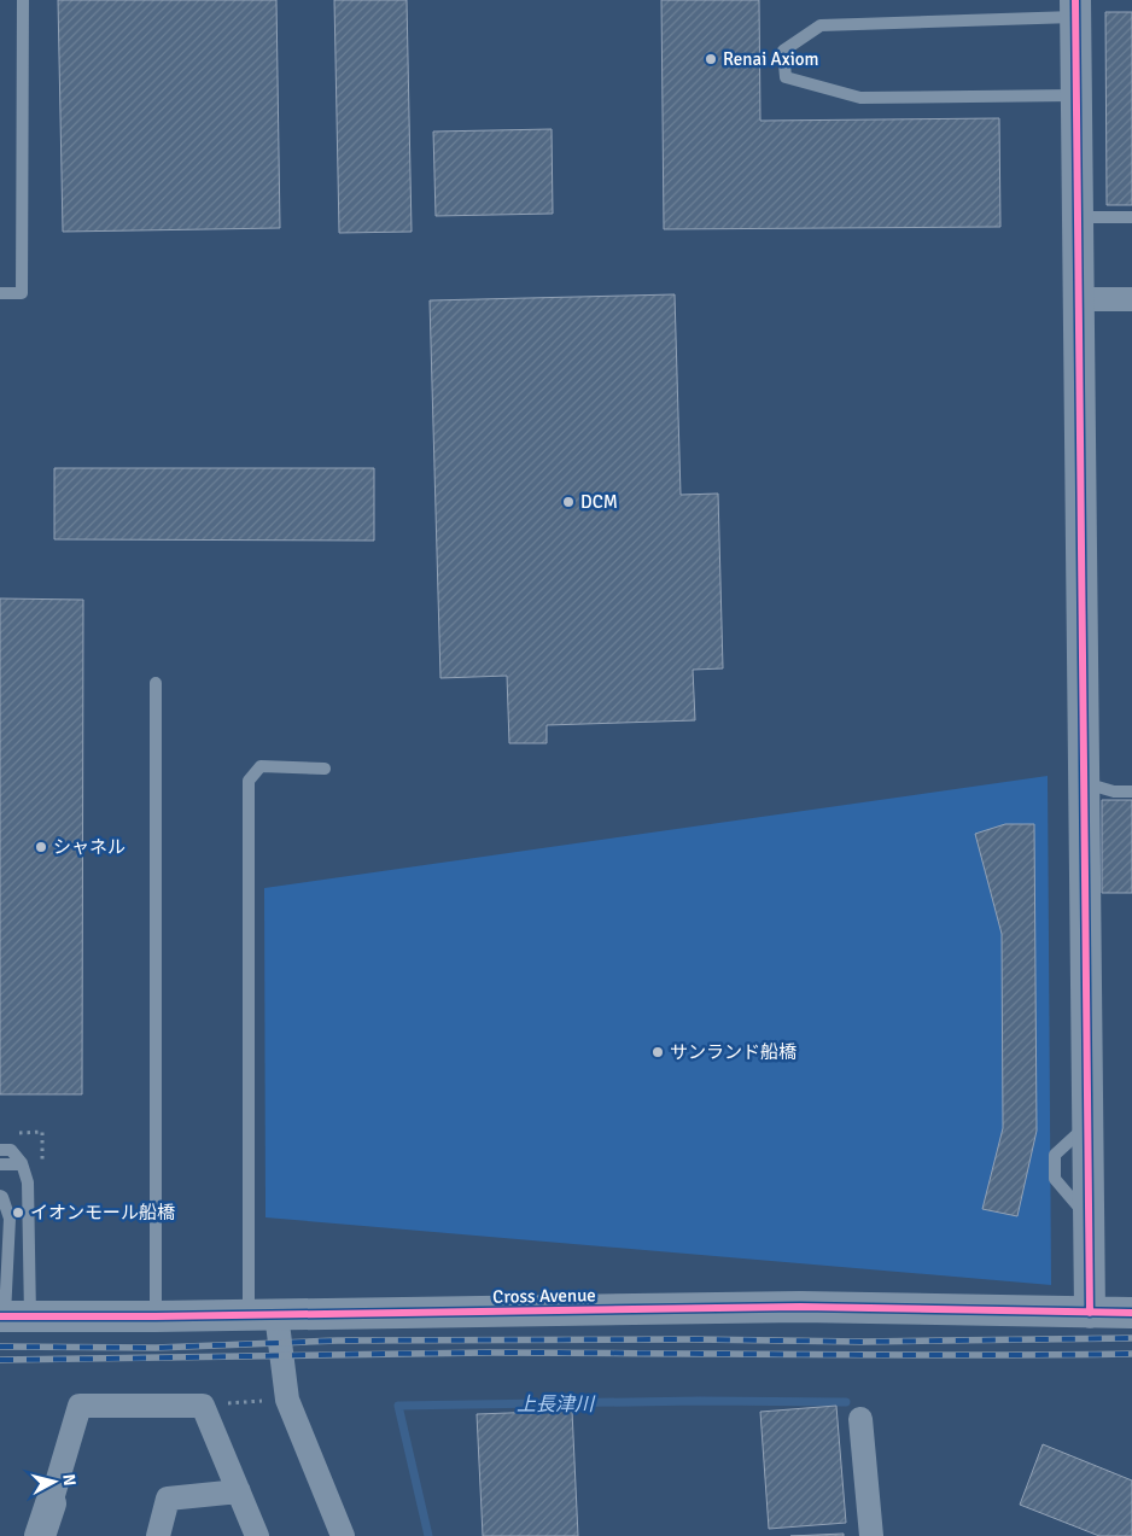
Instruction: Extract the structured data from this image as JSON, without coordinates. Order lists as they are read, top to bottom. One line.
{"streets":{"street":["Cross Avenue"]},"water":["上長津川"],"places":["Renai Axiom","DCM","シャネル","サンランド船橋","イオンモール船橋"],"north":"right"}
